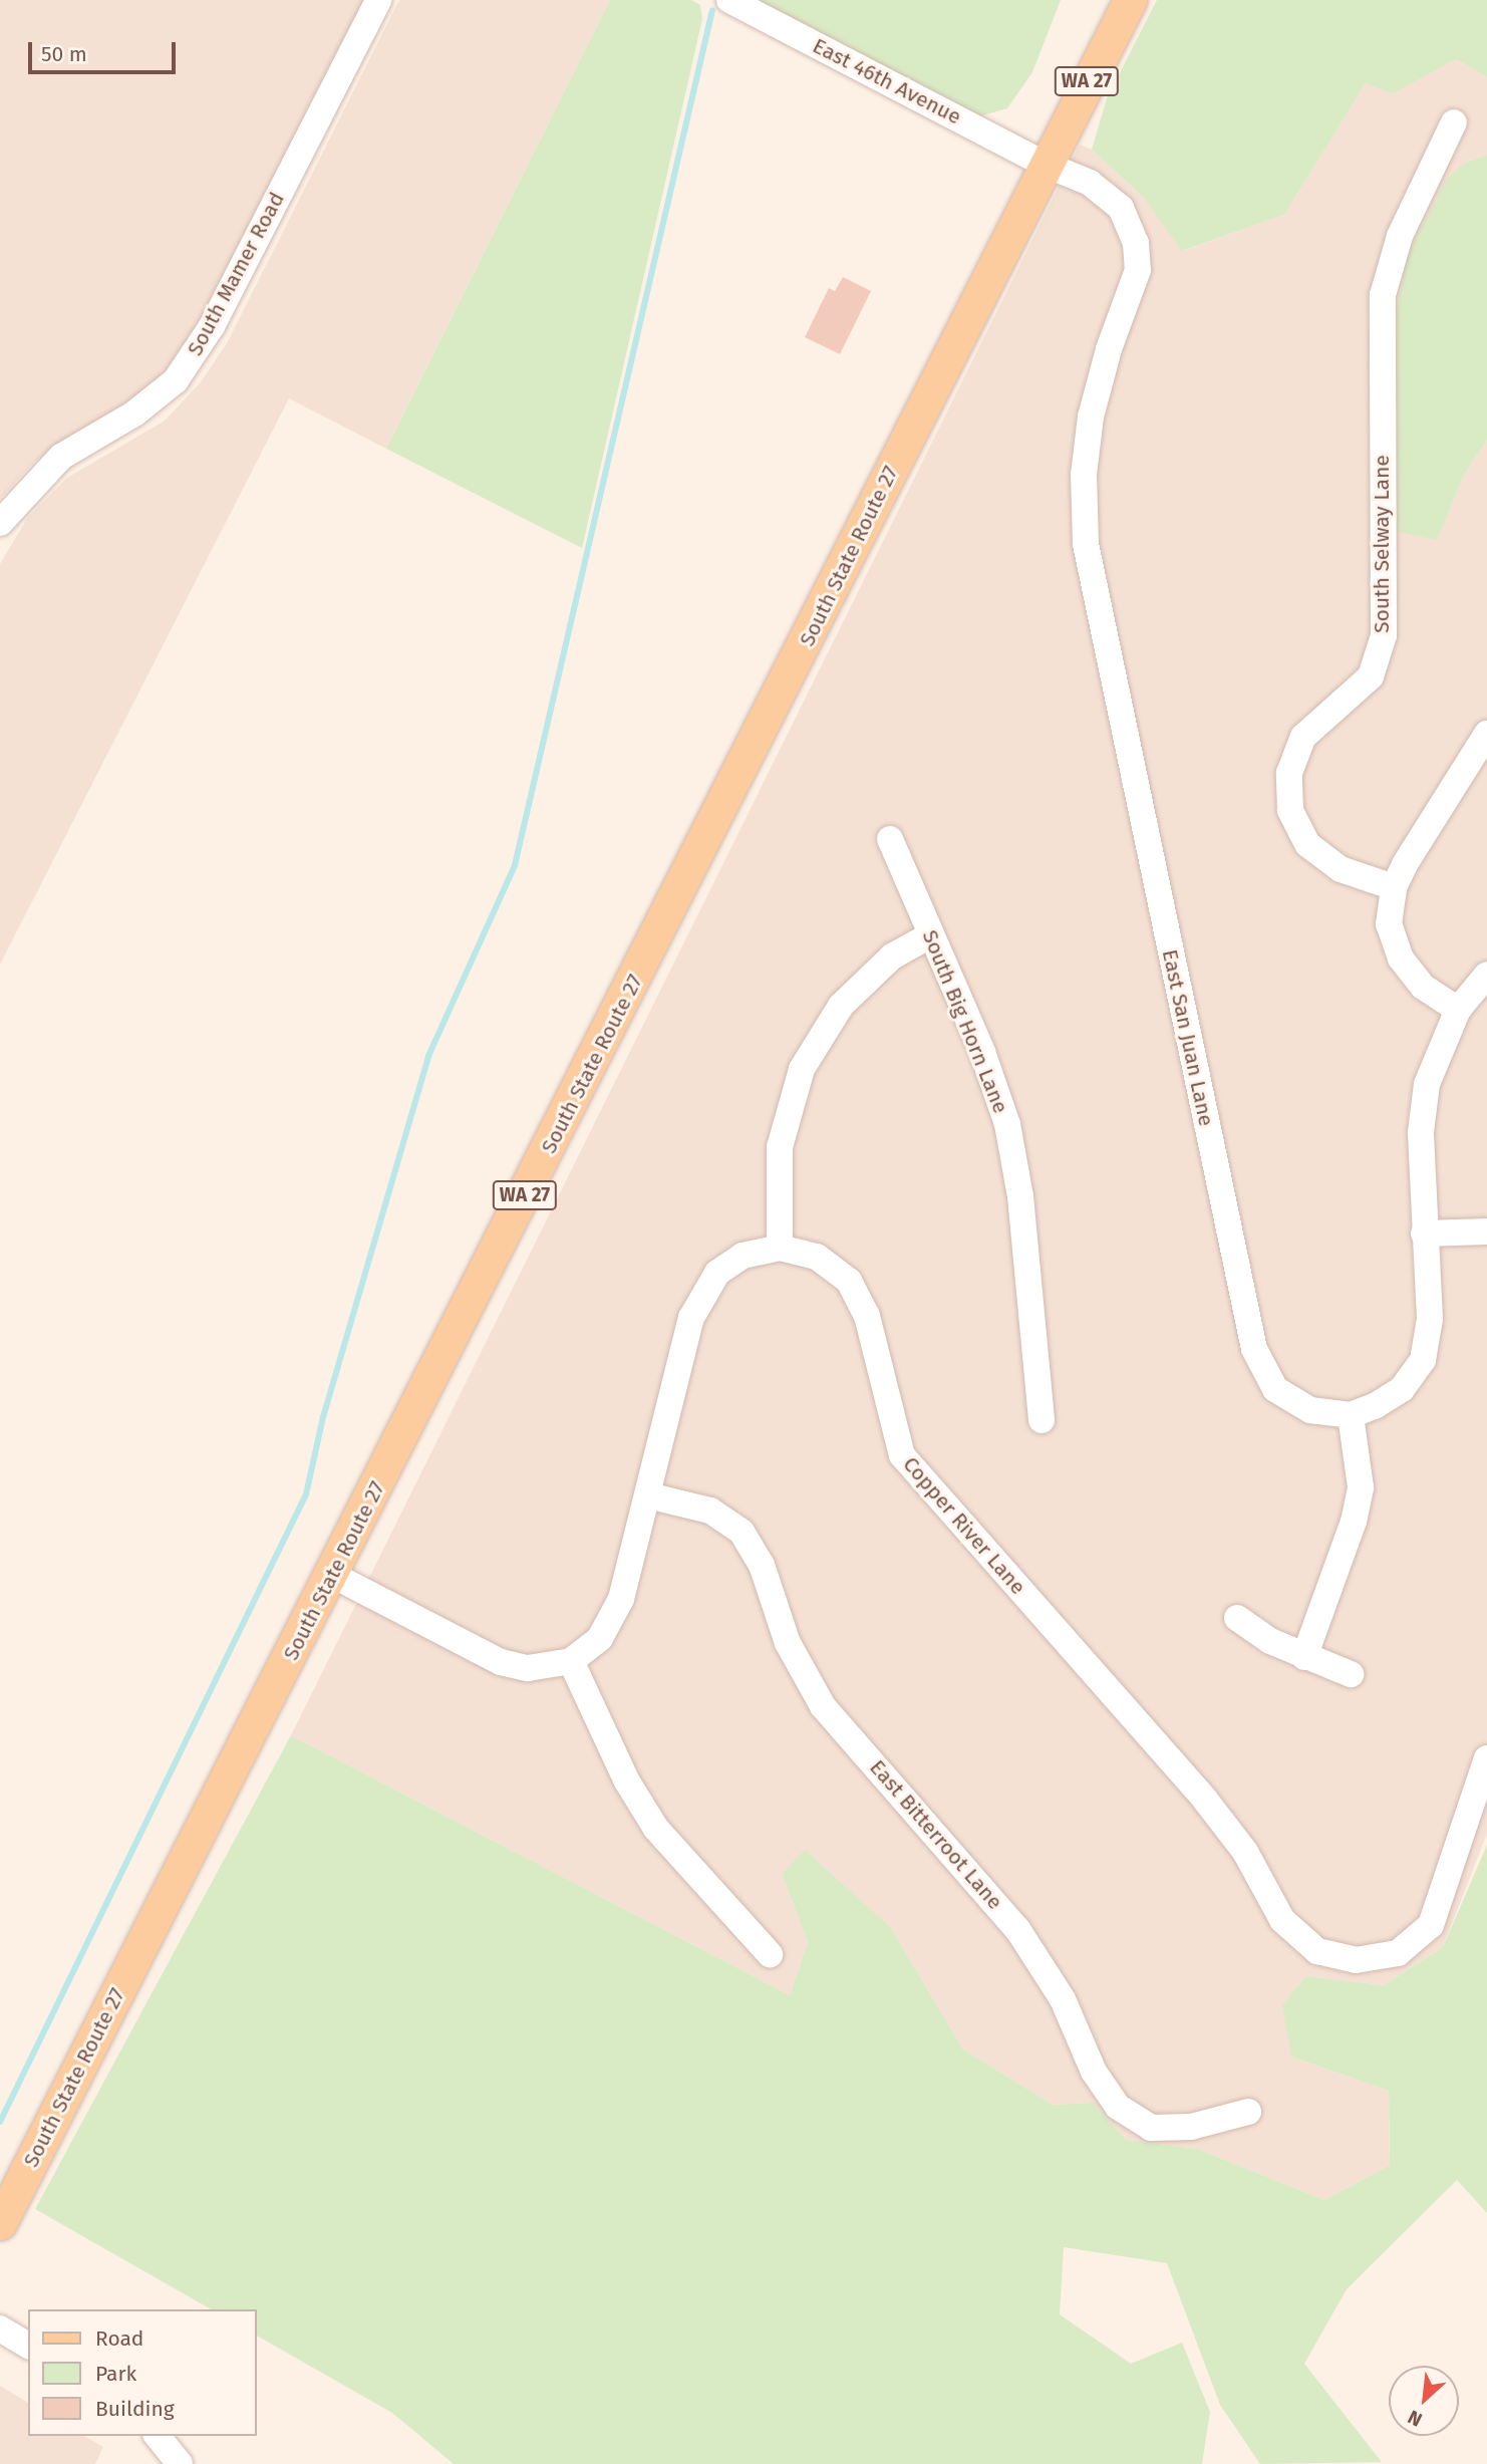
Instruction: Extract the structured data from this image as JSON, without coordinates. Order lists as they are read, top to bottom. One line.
{"streets":{"main road":["WA 27","South State Route 27"],"street":["East 46th Avenue","South Mamer Road","South Selway Lane","South Big Horn Lane","East San Juan Lane","Copper River Lane","East Bitterroot Lane"]},"crossings":[["East 46th Avenue","WA 27"],["East 46th Avenue","South State Route 27"],["East 46th Avenue","East San Juan Lane"],["WA 27","South State Route 27"],["WA 27","East San Juan Lane"],["South State Route 27","East San Juan Lane"],["South State Route 27","Copper River Lane"],["Copper River Lane","East Bitterroot Lane"]],"legend":["Road","Park","Building"],"scale_bar":"50 m","north":"bottom left"}
